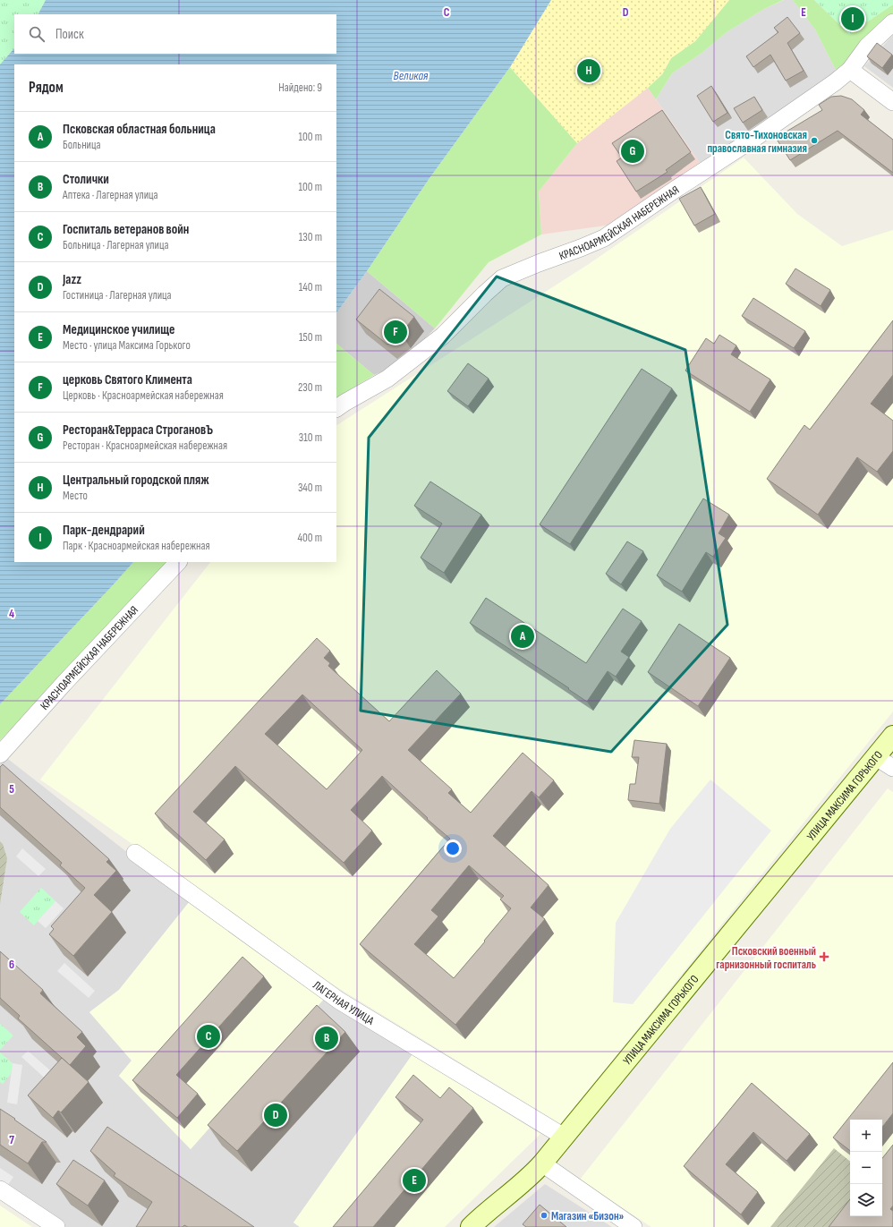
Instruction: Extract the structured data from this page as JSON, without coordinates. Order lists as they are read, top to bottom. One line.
{"streets":{"main road":["УЛИЦА МАКСИМА ГОРЬКОГО"],"street":["КРАСНОАРМЕЙСКАЯ НАБЕРЕЖНАЯ","ЛАГЕРНАЯ УЛИЦА"]},"crossings":[["УЛИЦА МАКСИМА ГОРЬКОГО","ЛАГЕРНАЯ УЛИЦА"]],"water":["Великая"],"places":{"other":["Свято-Тихоновская православная гимназия","Магазин «Бизон»"],"health":["Псковский военный гарнизонный госпиталь"]},"page":{"pins":["I","H","G","F","A","C","B","D","E"],"search":"Поиск","heading":["Рядом","Найдено: 9"],"list":[{"mark":"A","name":"Псковская областная больница","note":"Больница","value":"100 m"},{"mark":"B","name":"Столички","note":"Аптека · Лагерная улица","value":"100 m"},{"mark":"C","name":"Госпиталь ветеранов войн","note":"Больница · Лагерная улица","value":"130 m"},{"mark":"D","name":"Jazz","note":"Гостиница · Лагерная улица","value":"140 m"},{"mark":"E","name":"Медицинское училище","note":"Место · улица Максима Горького","value":"150 m"},{"mark":"F","name":"церковь Святого Климента","note":"Церковь · Красноармейская набережная","value":"230 m"},{"mark":"G","name":"Ресторан&Терраса СтрогановЪ","note":"Ресторан · Красноармейская набережная","value":"310 m"},{"mark":"H","name":"Центральный городской пляж","note":"Место","value":"340 m"},{"mark":"I","name":"Парк-дендрарий","note":"Парк · Красноармейская набережная","value":"400 m"}],"map_buttons":["+","−"]},"grid":{"columns":["C","D","E"],"rows":["4","5","6","7"]}}
